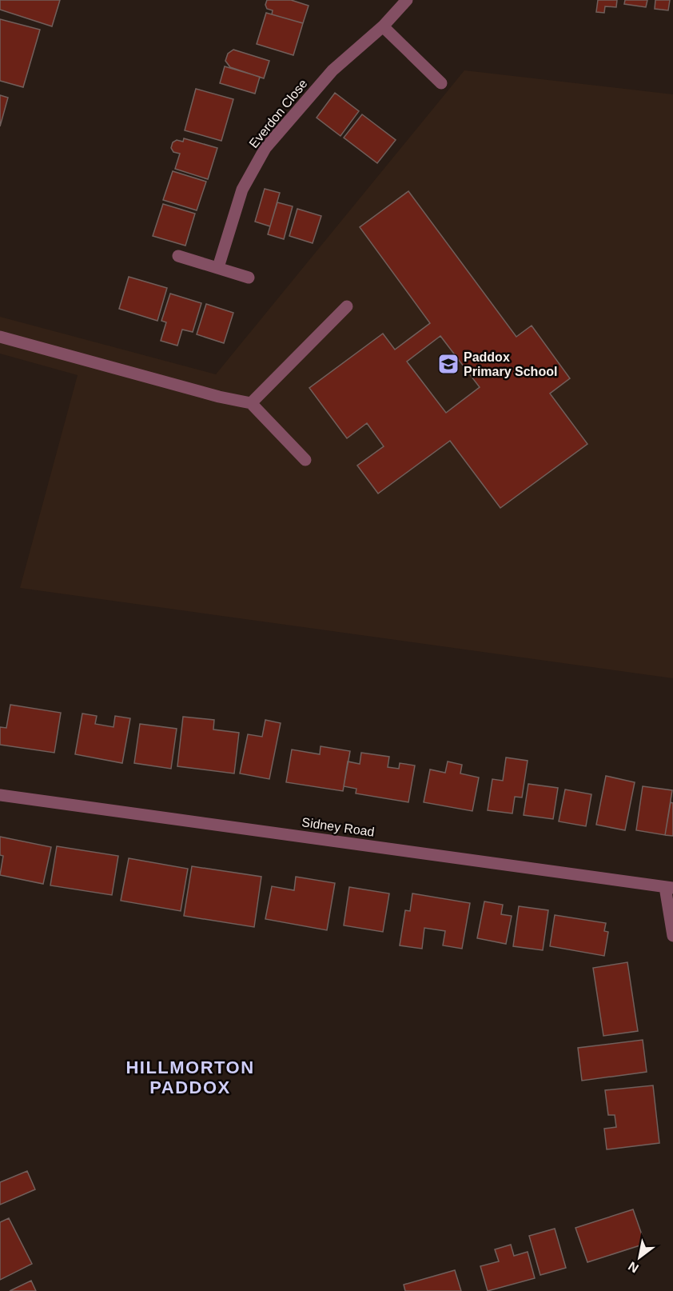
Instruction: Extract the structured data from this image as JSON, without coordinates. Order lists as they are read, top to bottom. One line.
{"streets":{"street":["Everdon Close","Sidney Road"]},"districts":["HILLMORTON PADDOX"],"places":{"school or university":["Paddox Primary School"]},"north":"bottom left"}
